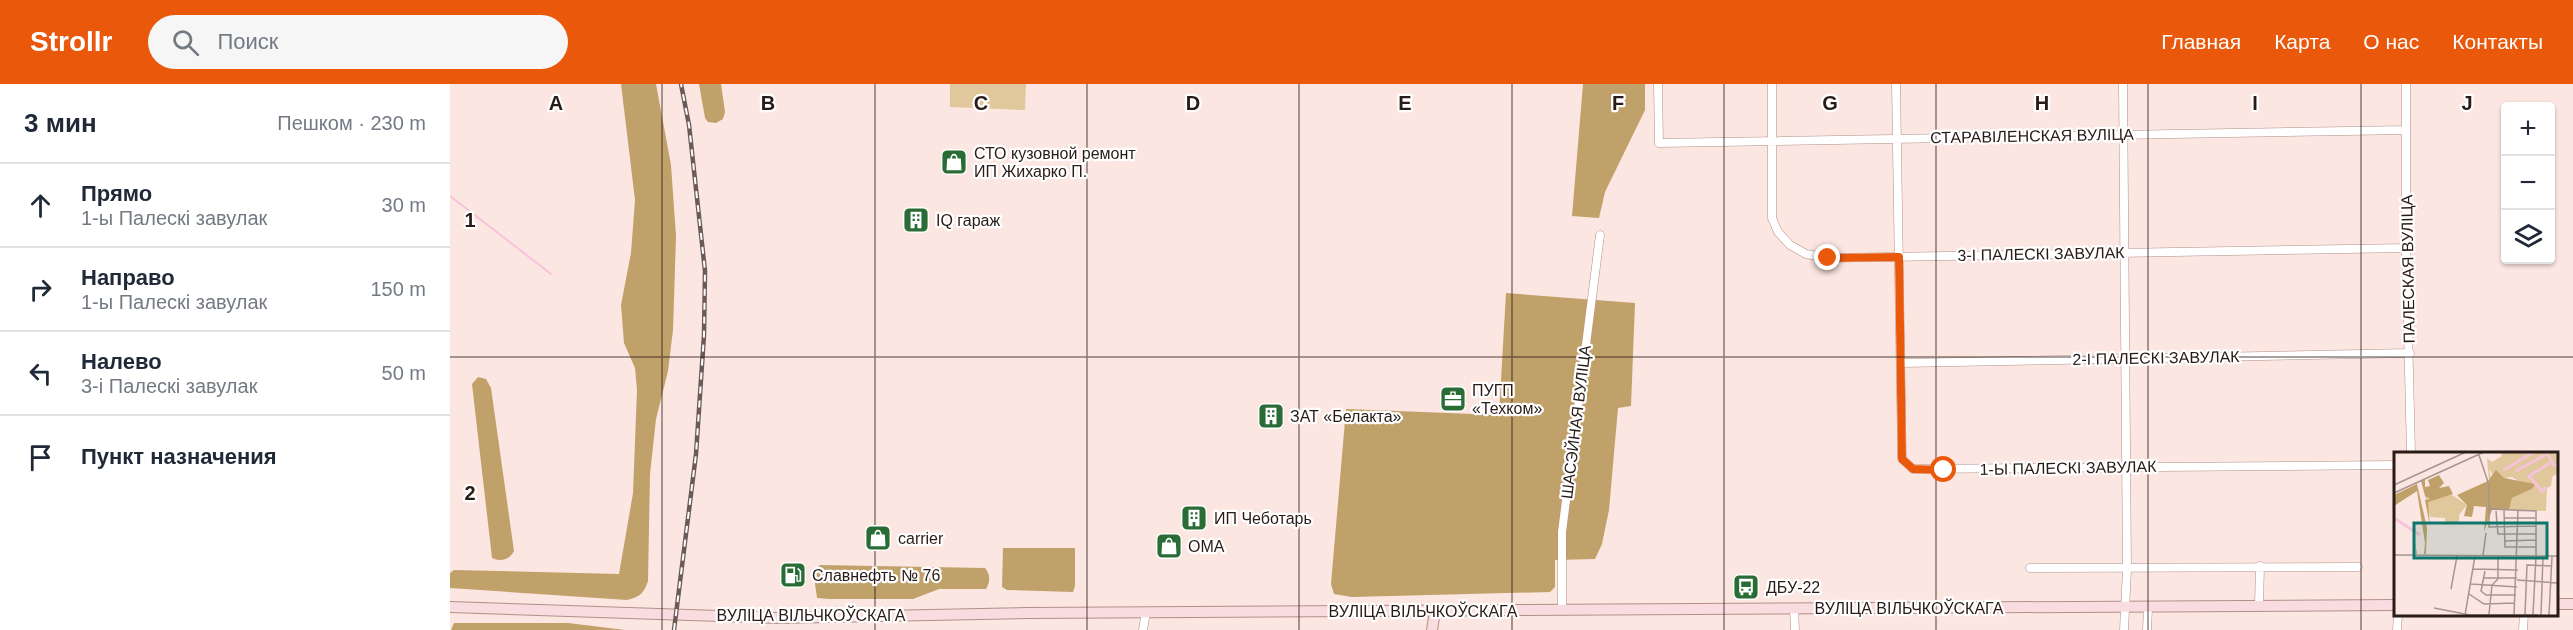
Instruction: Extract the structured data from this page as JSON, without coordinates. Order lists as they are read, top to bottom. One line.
{"streets":{"main road":["ВУЛІЦА ВІЛЬЧКОЎСКАГА"],"street":["СТАРАВІЛЕНСКАЯ ВУЛІЦА","3-І ПАЛЕСКІ ЗАВУЛАК","ПАЛЕСКАЯ ВУЛІЦА","2-І ПАЛЕСКІ ЗАВУЛАК","ШАСЭЙНАЯ ВУЛІЦА","1-Ы ПАЛЕСКІ ЗАВУЛАК"]},"crossings":[["СТАРАВІЛЕНСКАЯ ВУЛІЦА","3-І ПАЛЕСКІ ЗАВУЛАК"],["СТАРАВІЛЕНСКАЯ ВУЛІЦА","ПАЛЕСКАЯ ВУЛІЦА"],["СТАРАВІЛЕНСКАЯ ВУЛІЦА","1-Ы ПАЛЕСКІ ЗАВУЛАК"],["3-І ПАЛЕСКІ ЗАВУЛАК","ПАЛЕСКАЯ ВУЛІЦА"],["3-І ПАЛЕСКІ ЗАВУЛАК","1-Ы ПАЛЕСКІ ЗАВУЛАК"],["ПАЛЕСКАЯ ВУЛІЦА","2-І ПАЛЕСКІ ЗАВУЛАК"],["2-І ПАЛЕСКІ ЗАВУЛАК","1-Ы ПАЛЕСКІ ЗАВУЛАК"],["ШАСЭЙНАЯ ВУЛІЦА","ВУЛІЦА ВІЛЬЧКОЎСКАГА"]],"places":{"shop":["СТО кузовной ремонт ИП Жихарко П.","carrier","ОМА"],"building":["IQ гараж","ЗАТ «Белакта»","ИП Чеботарь"],"office":["ПУГП «Техком»"],"fuel station":["Славнефть № 76"],"bus stop":["ДБУ-22"]},"page":{"header":"Strollr","search":"Поиск","nav":["Главная","Карта","О нас","Контакты"],"heading":["3 мин","Пешком · 230 m"],"map_buttons":["+","−"],"list":[["Прямо","1-ы Палескі завулак","30 m"],["Направо","1-ы Палескі завулак","150 m"],["Налево","3-і Палескі завулак","50 m"],"Пункт назначения"]},"grid":{"columns":["A","B","C","D","E","F","G","H","I","J"],"rows":["1","2"]}}
